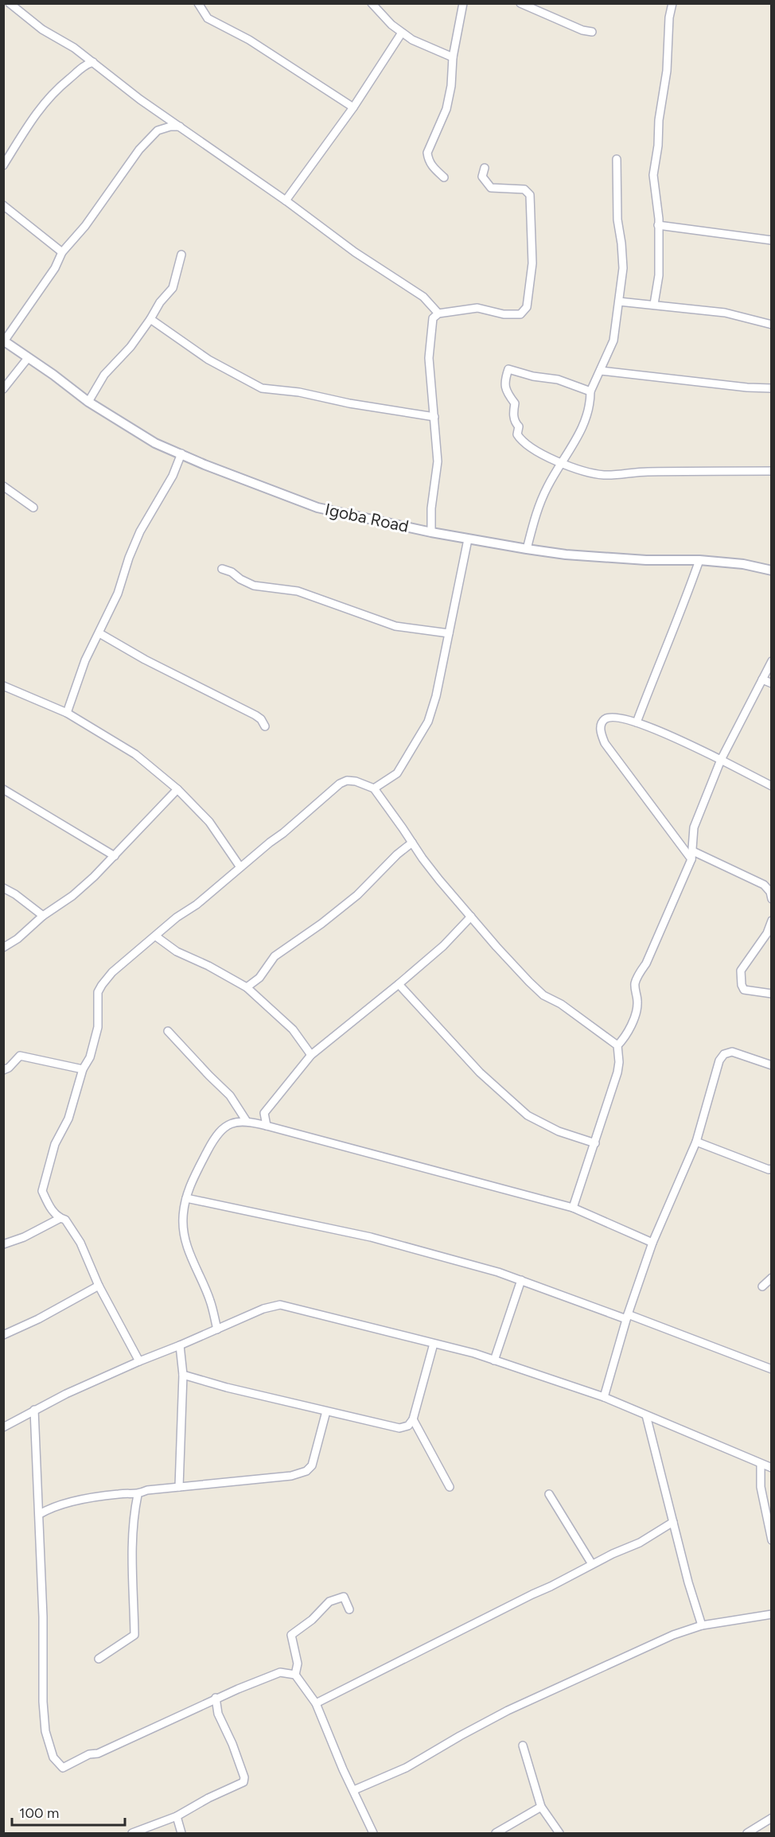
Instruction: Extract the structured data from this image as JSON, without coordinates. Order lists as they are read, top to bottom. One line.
{"streets":{"street":["Igoba Road"]},"scale_bar":"100 m"}
